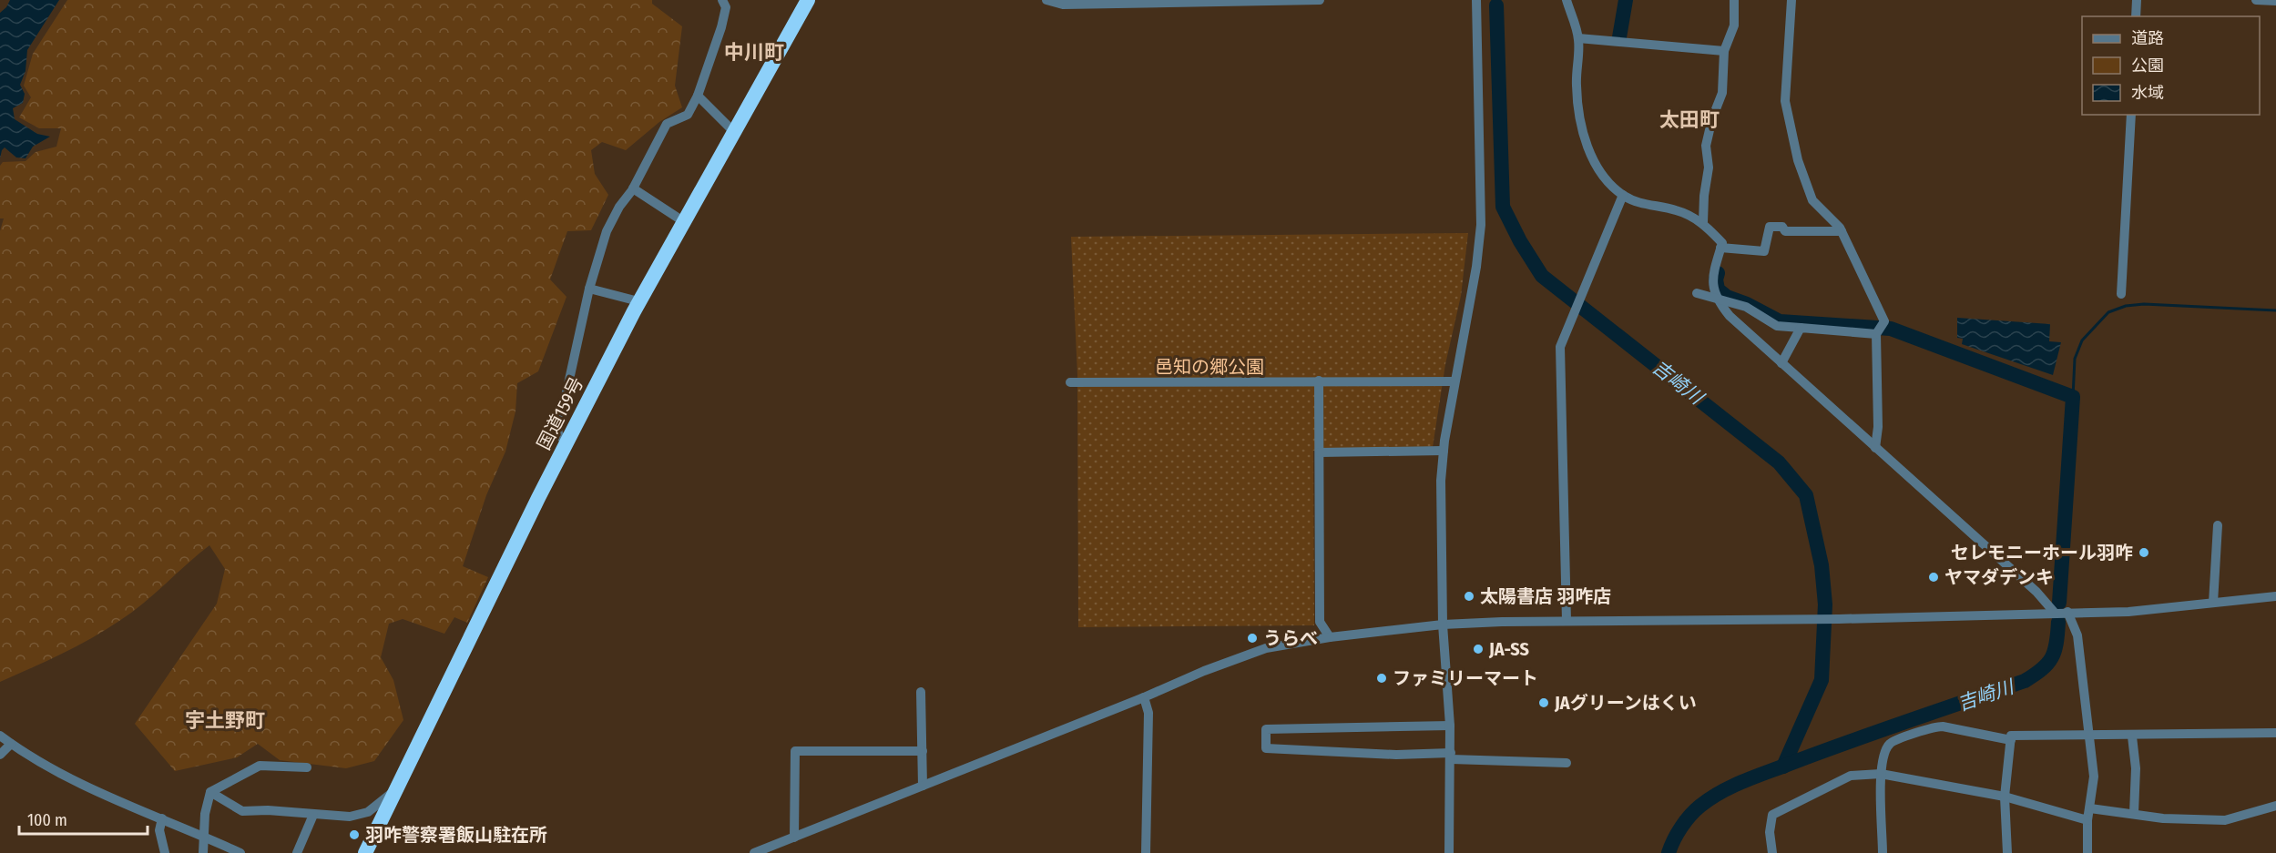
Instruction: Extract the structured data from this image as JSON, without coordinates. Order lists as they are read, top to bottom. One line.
{"streets":{"highway":["国道159号"]},"districts":["中川町","太田町","宇土野町"],"water":["吉崎川"],"parks":["邑知の郷公園"],"places":["セレモニーホール羽咋","ヤマダデンキ","太陽書店 羽咋店","うらべ","JA-SS","ファミリーマート","JAグリーンはくい","羽咋警察署飯山駐在所"],"legend":["道路","公園","水域"],"scale_bar":"100 m"}
